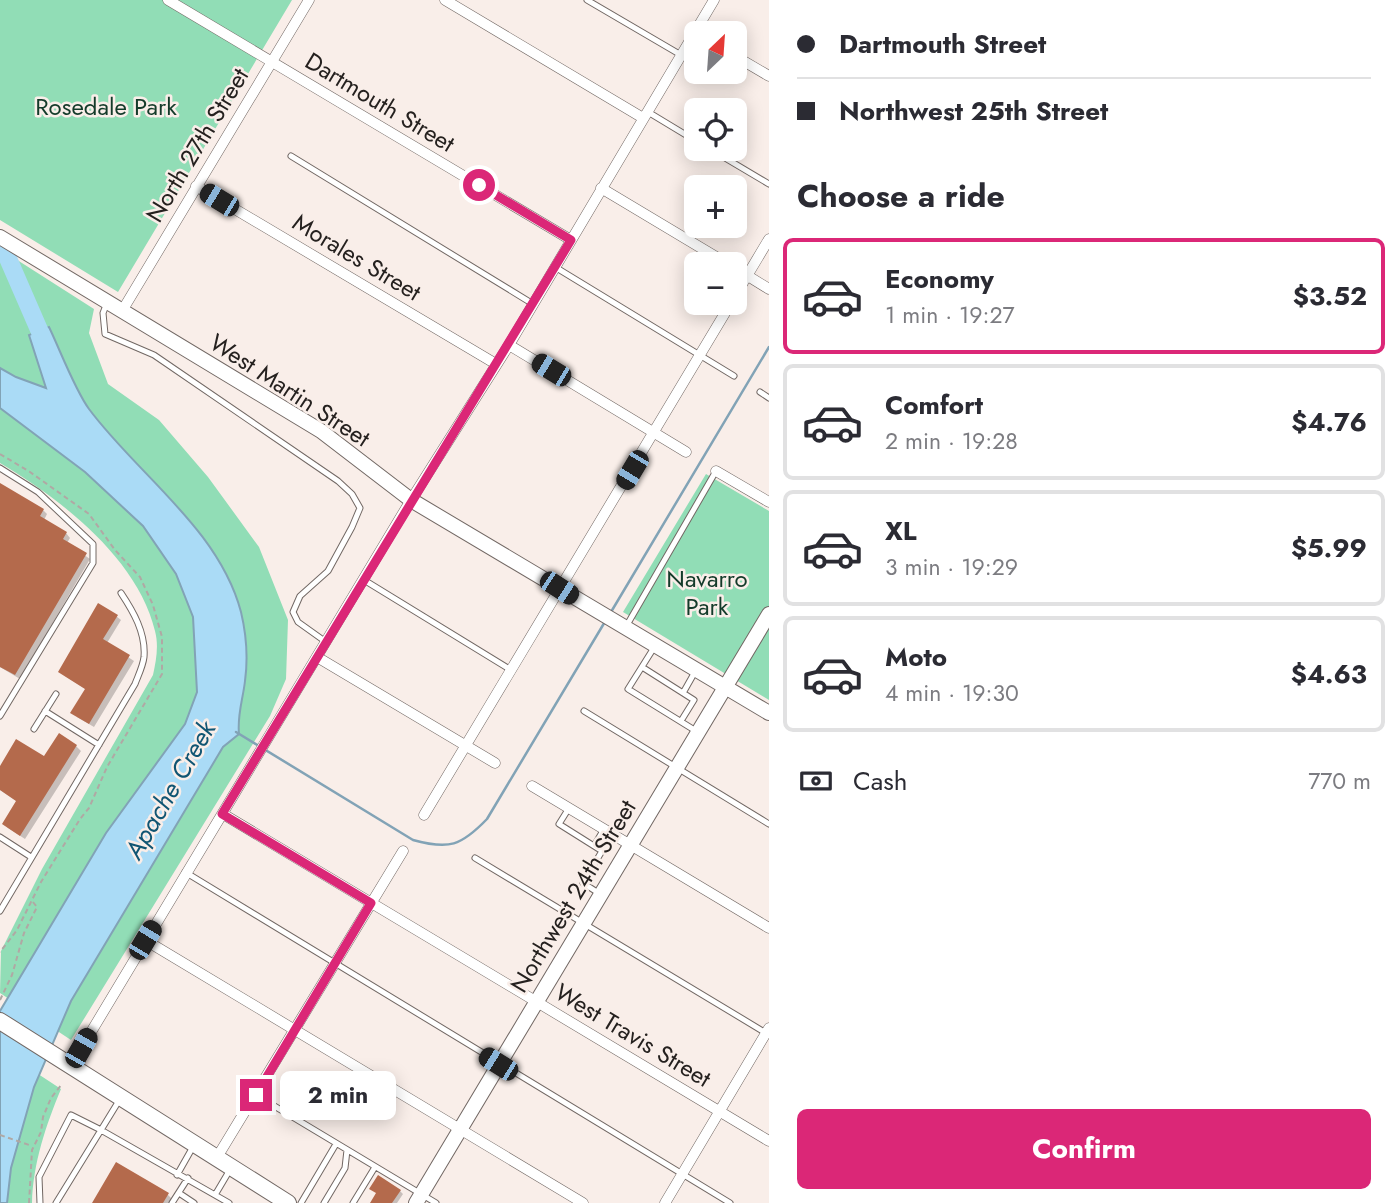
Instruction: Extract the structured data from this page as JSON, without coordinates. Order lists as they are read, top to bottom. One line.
{"streets":{"street":["Dartmouth Street","North 27th Street","Morales Street","West Martin Street","Northwest 24th Street","West Travis Street"]},"crossings":[["Dartmouth Street","North 27th Street"],["North 27th Street","Morales Street"],["North 27th Street","West Martin Street"],["West Martin Street","Northwest 24th Street"],["Northwest 24th Street","West Travis Street"]],"water":["Apache Creek"],"parks":["Rosedale Park","Navarro Park"],"north":"top right","page":{"banner":["Dartmouth Street","Northwest 25th Street"],"map_buttons":["+","−"],"heading":"Choose a ride","list":[{"name":"Economy","note":"1 min · 19:27","value":"$3.52"},{"name":"Comfort","note":"2 min · 19:28","value":"$4.76"},{"name":"XL","note":"3 min · 19:29","value":"$5.99"},{"name":"Moto","note":"4 min · 19:30","value":"$4.63"}],"pay":["Cash","770 m"],"bubble":"2 min","buttons":"Confirm"}}
